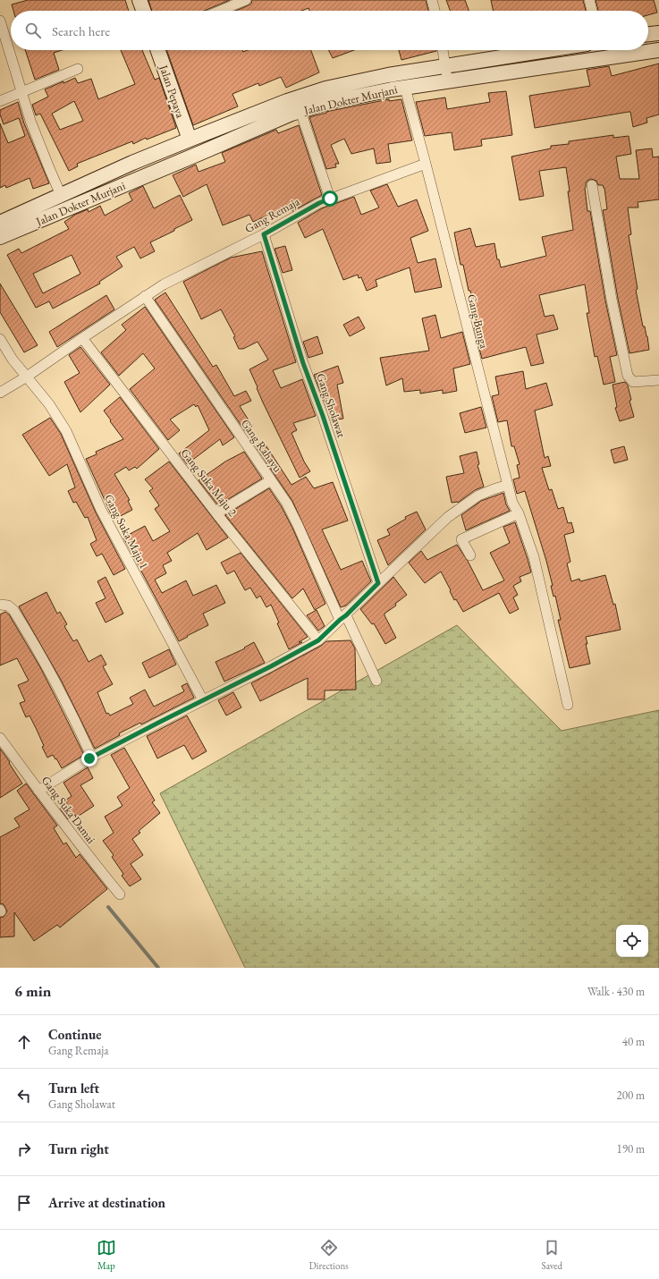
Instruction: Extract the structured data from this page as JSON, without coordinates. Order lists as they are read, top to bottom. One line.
{"streets":{"main road":["Jalan Pepaya","Jalan Dokter Murjani"],"street":["Gang Remaja","Gang Bunga","Gang Sholawat","Gang Rahayu","Gang Suka Maju 2","Gang Suka Maju 1","Gang Suka Damai"]},"crossings":[["Jalan Pepaya","Jalan Dokter Murjani"],["Jalan Dokter Murjani","Gang Bunga"],["Gang Remaja","Gang Bunga"],["Gang Remaja","Gang Sholawat"],["Gang Remaja","Gang Rahayu"],["Gang Remaja","Gang Suka Maju 2"],["Gang Remaja","Gang Suka Maju 1"]],"page":{"search":"Search here","heading":["6 min","Walk · 430 m"],"list":[["Continue","Gang Remaja","40 m"],["Turn left","Gang Sholawat","200 m"],["Turn right","190 m"],"Arrive at destination"],"nav":["Map","Directions","Saved"]}}
